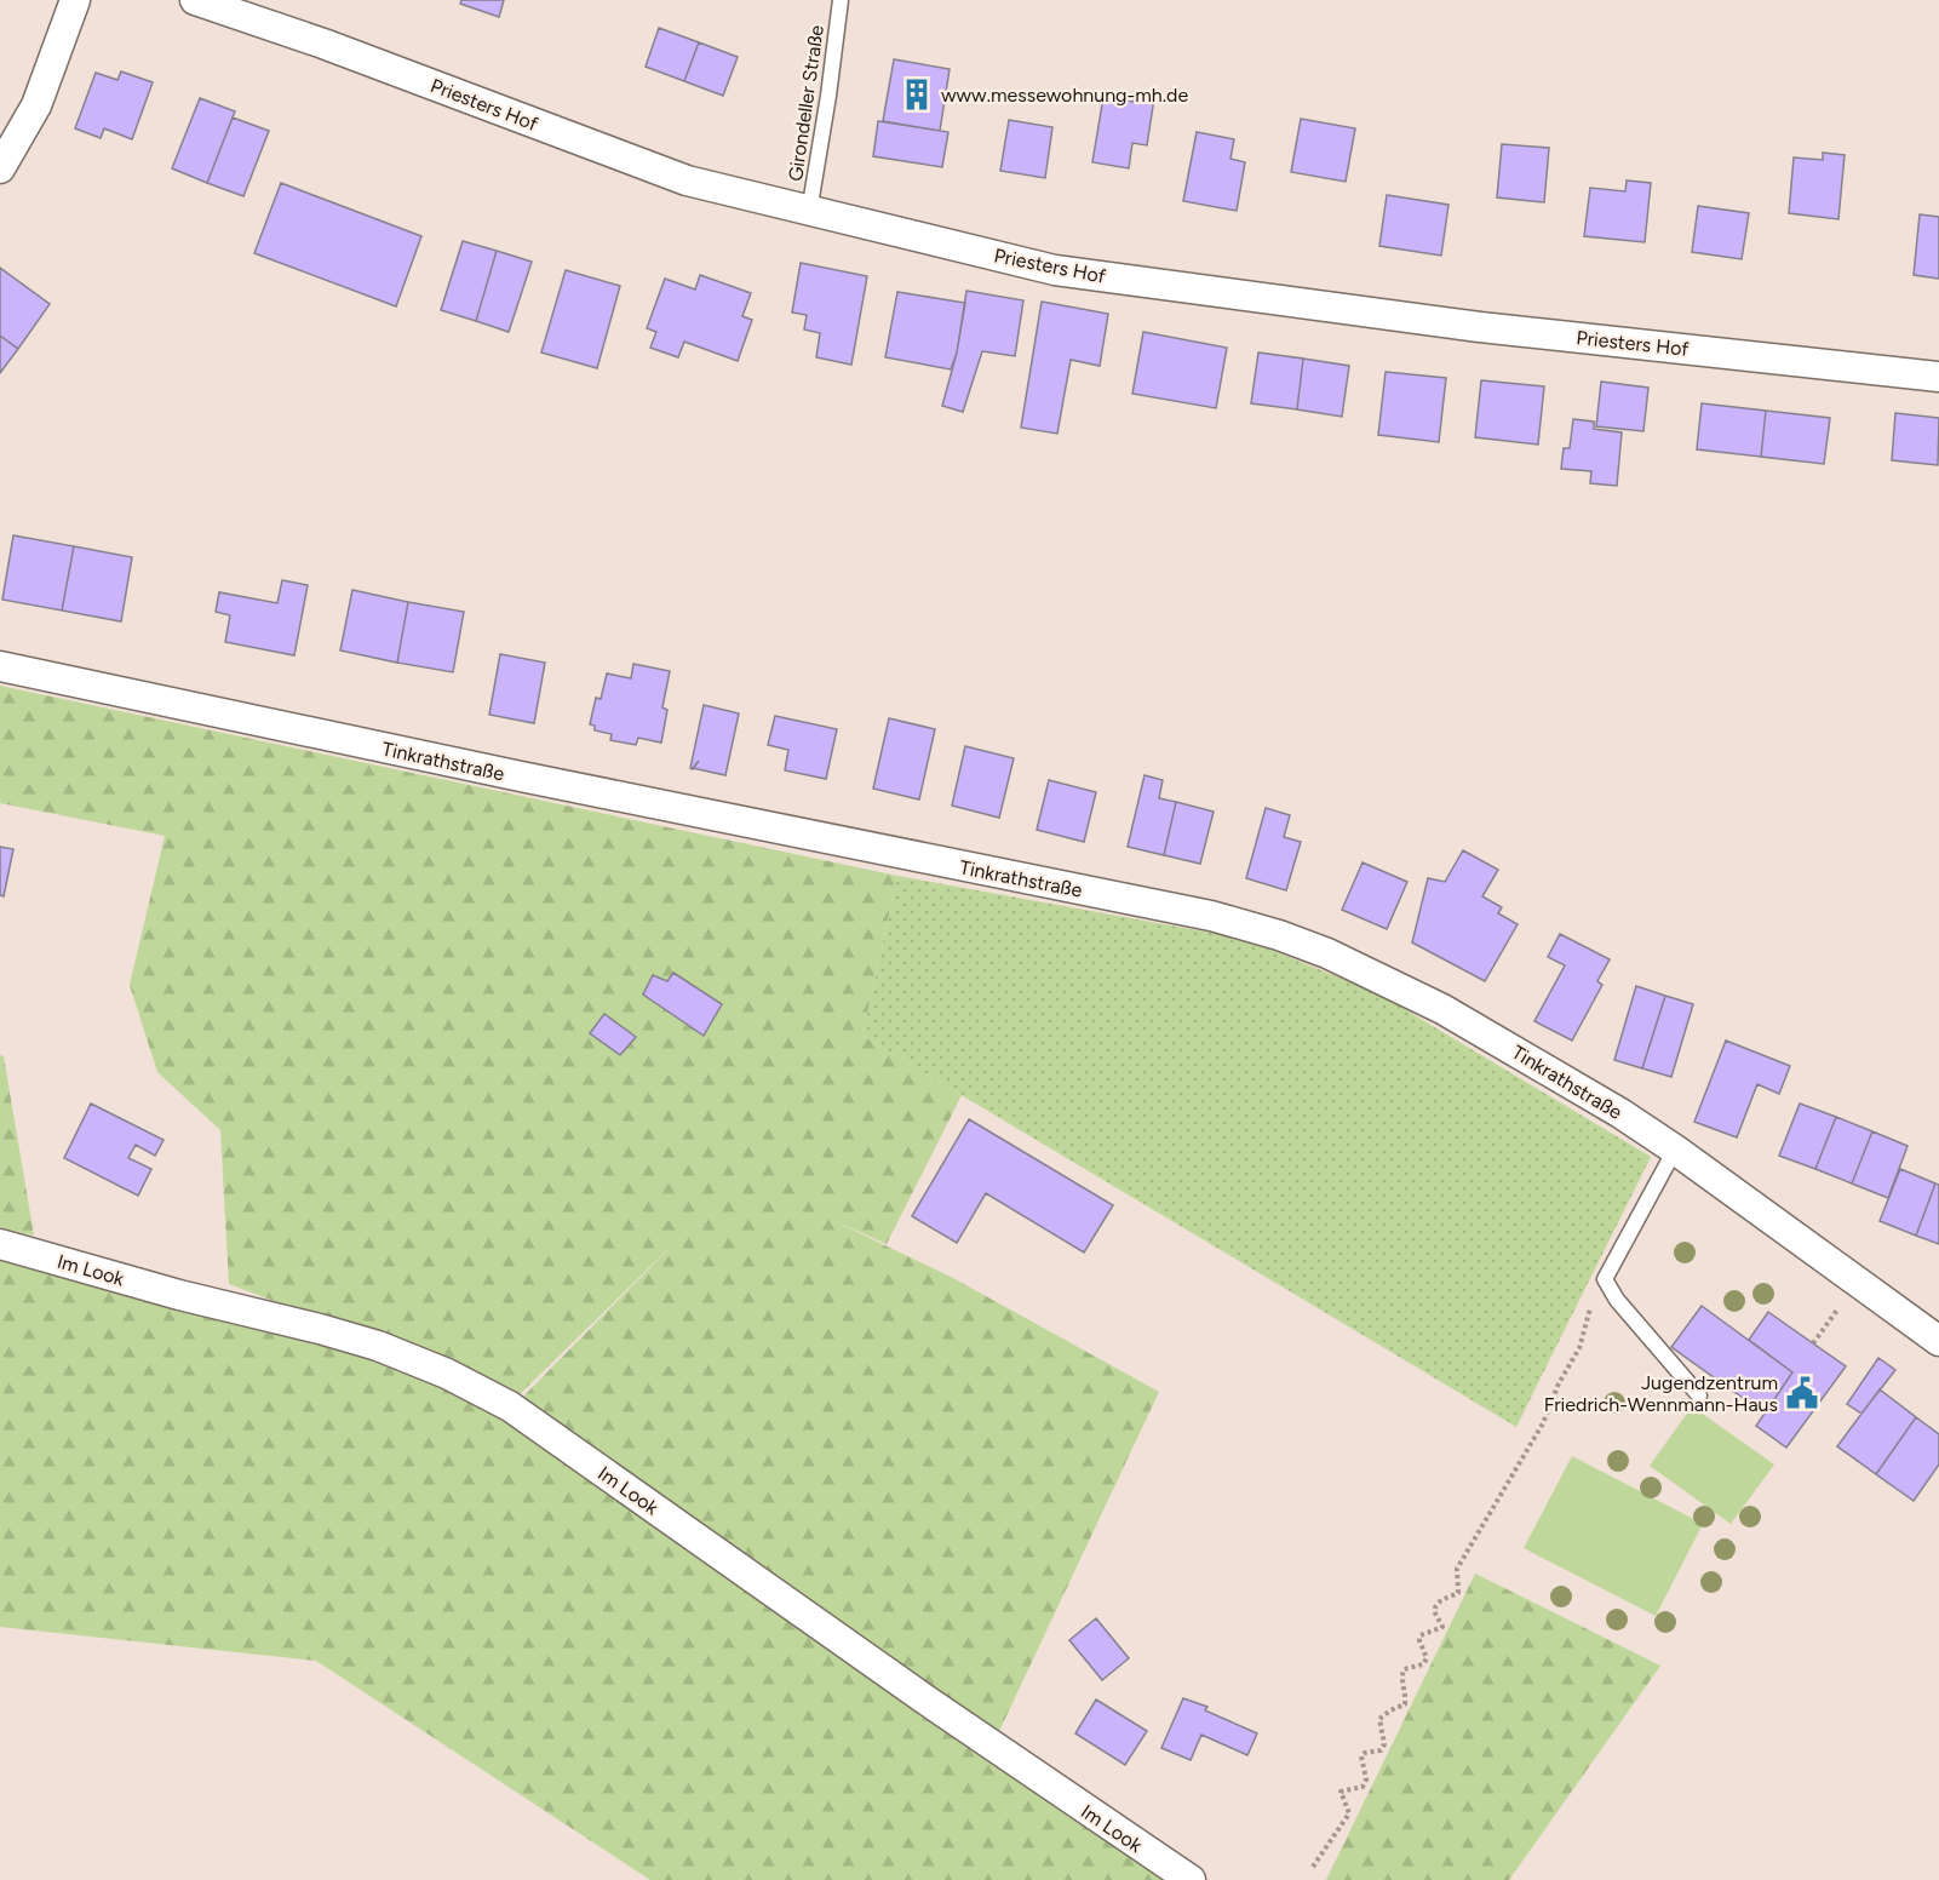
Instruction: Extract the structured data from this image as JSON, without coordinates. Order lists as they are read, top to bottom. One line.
{"streets":{"street":["Priesters Hof","Tinkrathstraße","Im Look"],"lane":["Girondeller Straße"]},"crossings":[["Girondeller Straße","Priesters Hof"]],"places":{"building":["www.messewohnung-mh.de"],"public building":["Jugendzentrum Friedrich-Wennmann-Haus"]}}
